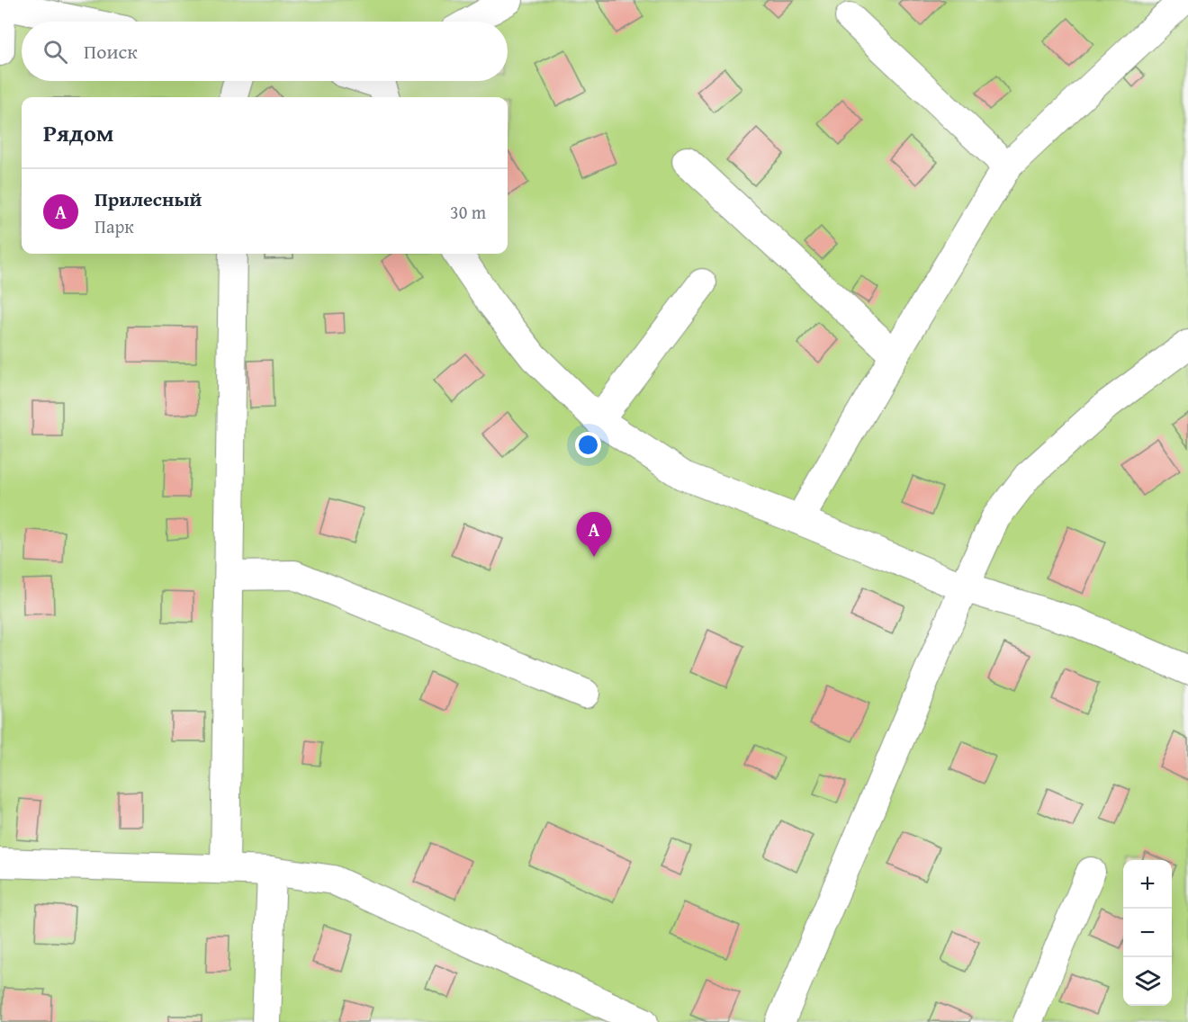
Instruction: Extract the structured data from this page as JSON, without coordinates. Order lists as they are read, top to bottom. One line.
{"page":{"search":"Поиск","heading":"Рядом","list":[{"mark":"A","name":"Прилесный","note":"Парк","value":"30 m"}],"pins":"A","map_buttons":["+","−"]}}
